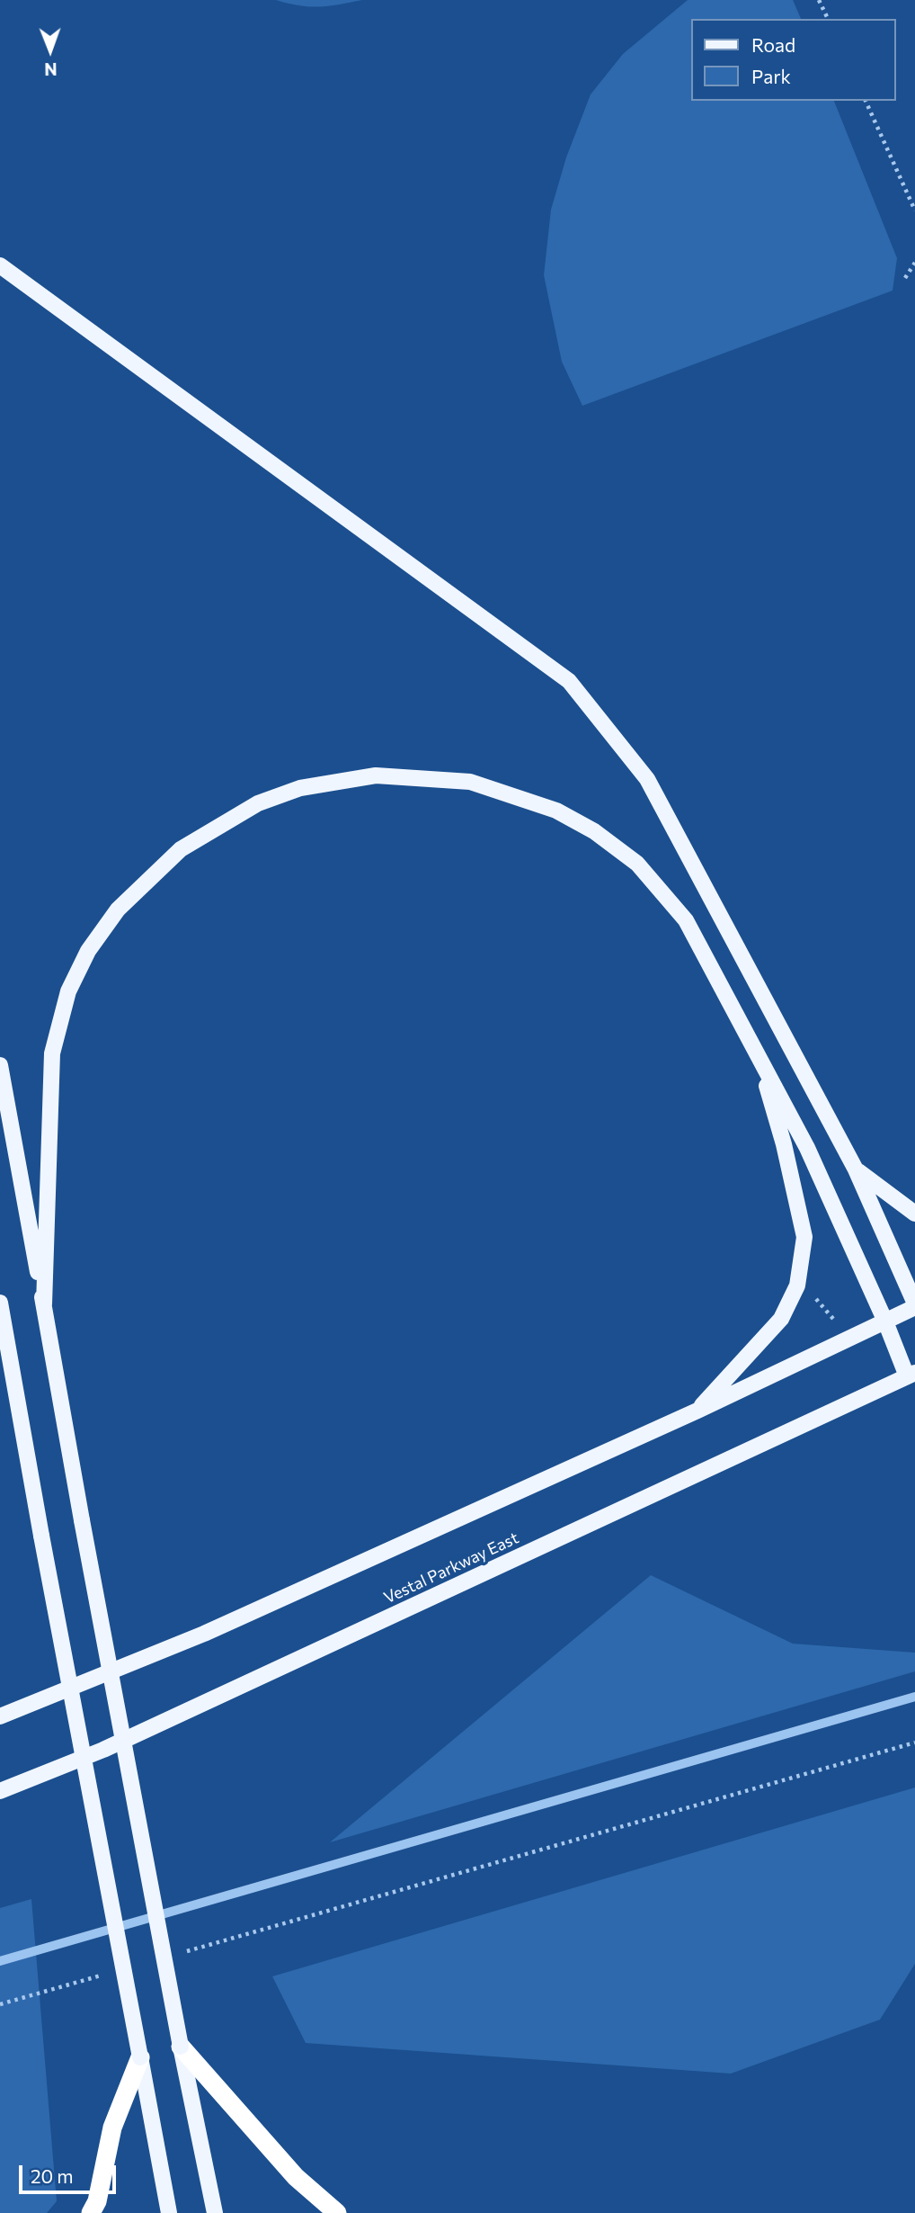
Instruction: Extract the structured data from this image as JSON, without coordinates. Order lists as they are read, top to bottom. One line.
{"streets":{"main road":["Vestal Parkway East"]},"legend":["Road","Park"],"scale_bar":"20 m","north":"bottom"}
